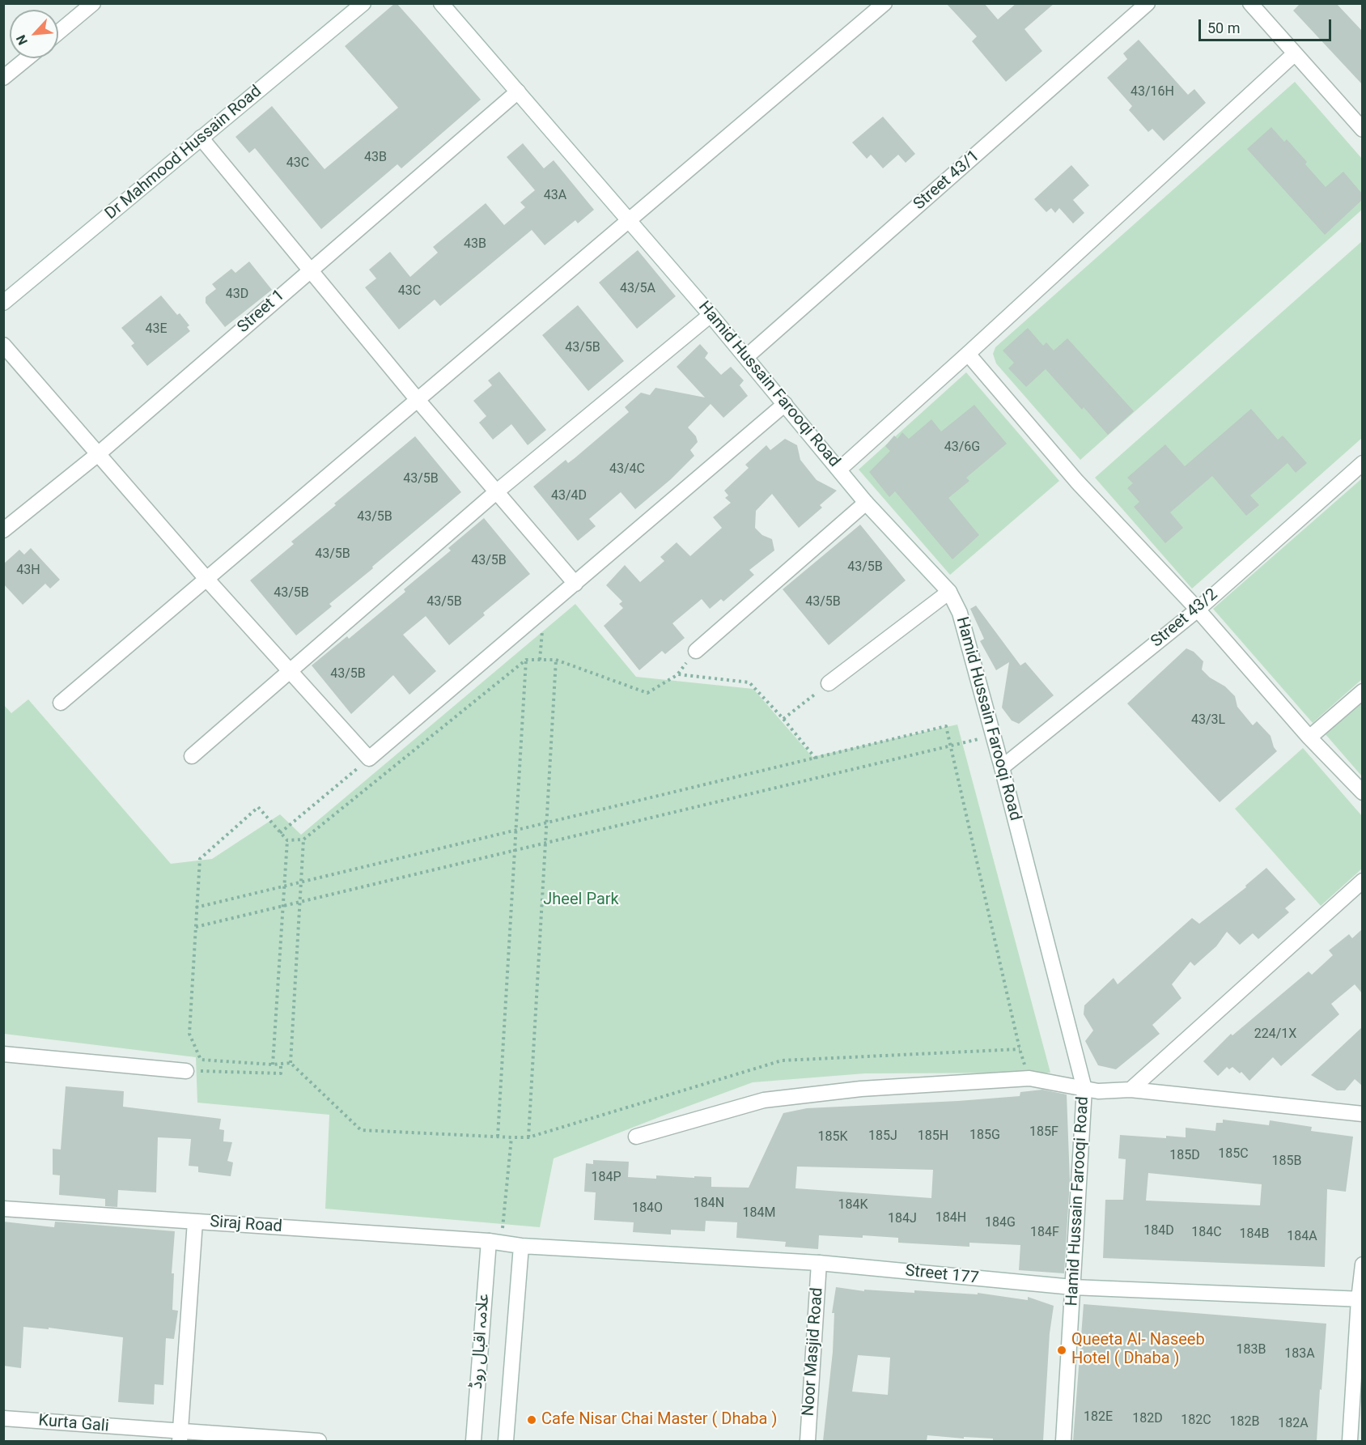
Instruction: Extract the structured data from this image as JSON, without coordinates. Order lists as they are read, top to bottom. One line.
{"streets":{"street":["Dr Mahmood Hussain Road","Street 43/1","Street 1","Hamid Hussain Farooqi Road","Street 43/2","Siraj Road","Street 177","علامہ اقبال روڈ","Noor Masjid Road","Kurta Gali"]},"crossings":[["Street 43/1","Hamid Hussain Farooqi Road"],["Street 1","Hamid Hussain Farooqi Road"],["Hamid Hussain Farooqi Road","Street 43/2"],["Hamid Hussain Farooqi Road","Street 177"],["Siraj Road","Street 177"],["Siraj Road","علامہ اقبال روڈ"],["Street 177","علامہ اقبال روڈ"],["Street 177","Noor Masjid Road"]],"parks":["Jheel Park"],"places":["Queeta Al- Naseeb Hotel ( Dhaba )","Cafe Nisar Chai Master ( Dhaba )"],"house_numbers":["43/16H","43B","43C","43A","43B","43/5A","43C","43D","43E","43/5B","43/6G","43/4C","43/5B","43/4D","43/5B","43/5B","43/5B","43/5B","43H","43/5B","43/5B","43/5B","43/5B","43/3L","224/1X","185F","185G","185J","185H","185K","185C","185D","185B","184P","184N","184K","184O","184M","184H","184J","184G","184D","184F","184C","184B","184A","183B","183A","182E","182D","182C","182B","182A"],"scale_bar":"50 m","north":"bottom left"}
